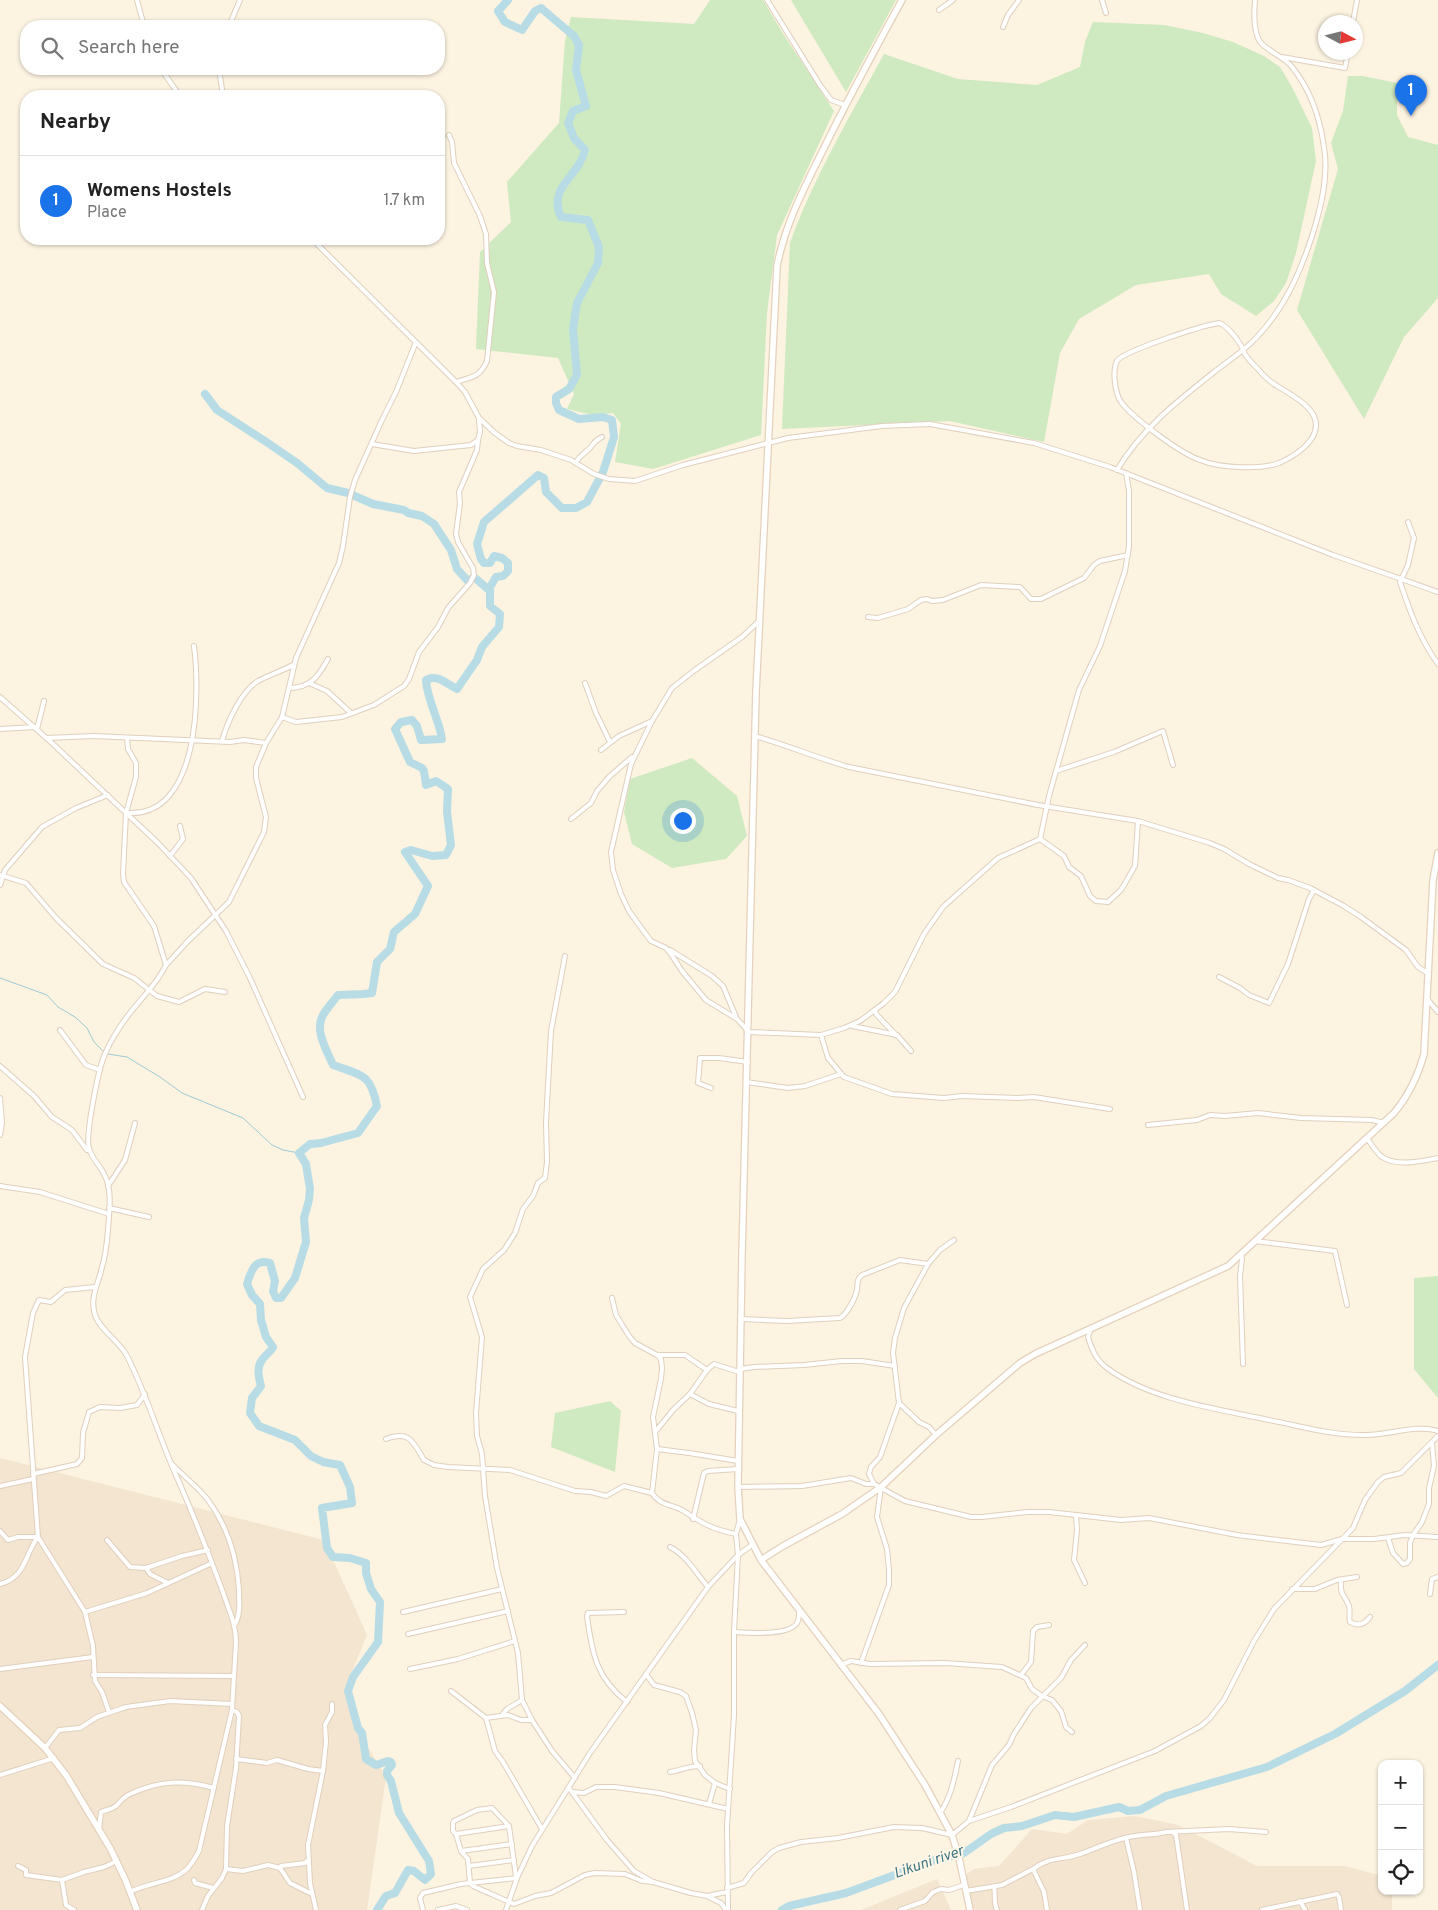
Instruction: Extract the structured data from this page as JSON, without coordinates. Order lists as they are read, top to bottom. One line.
{"water":["Likuni river"],"north":"right","page":{"search":"Search here","pins":"1","heading":"Nearby","list":[{"mark":"1","name":"Womens Hostels","note":"Place","value":"1.7 km"}],"map_buttons":["+","−"]}}
